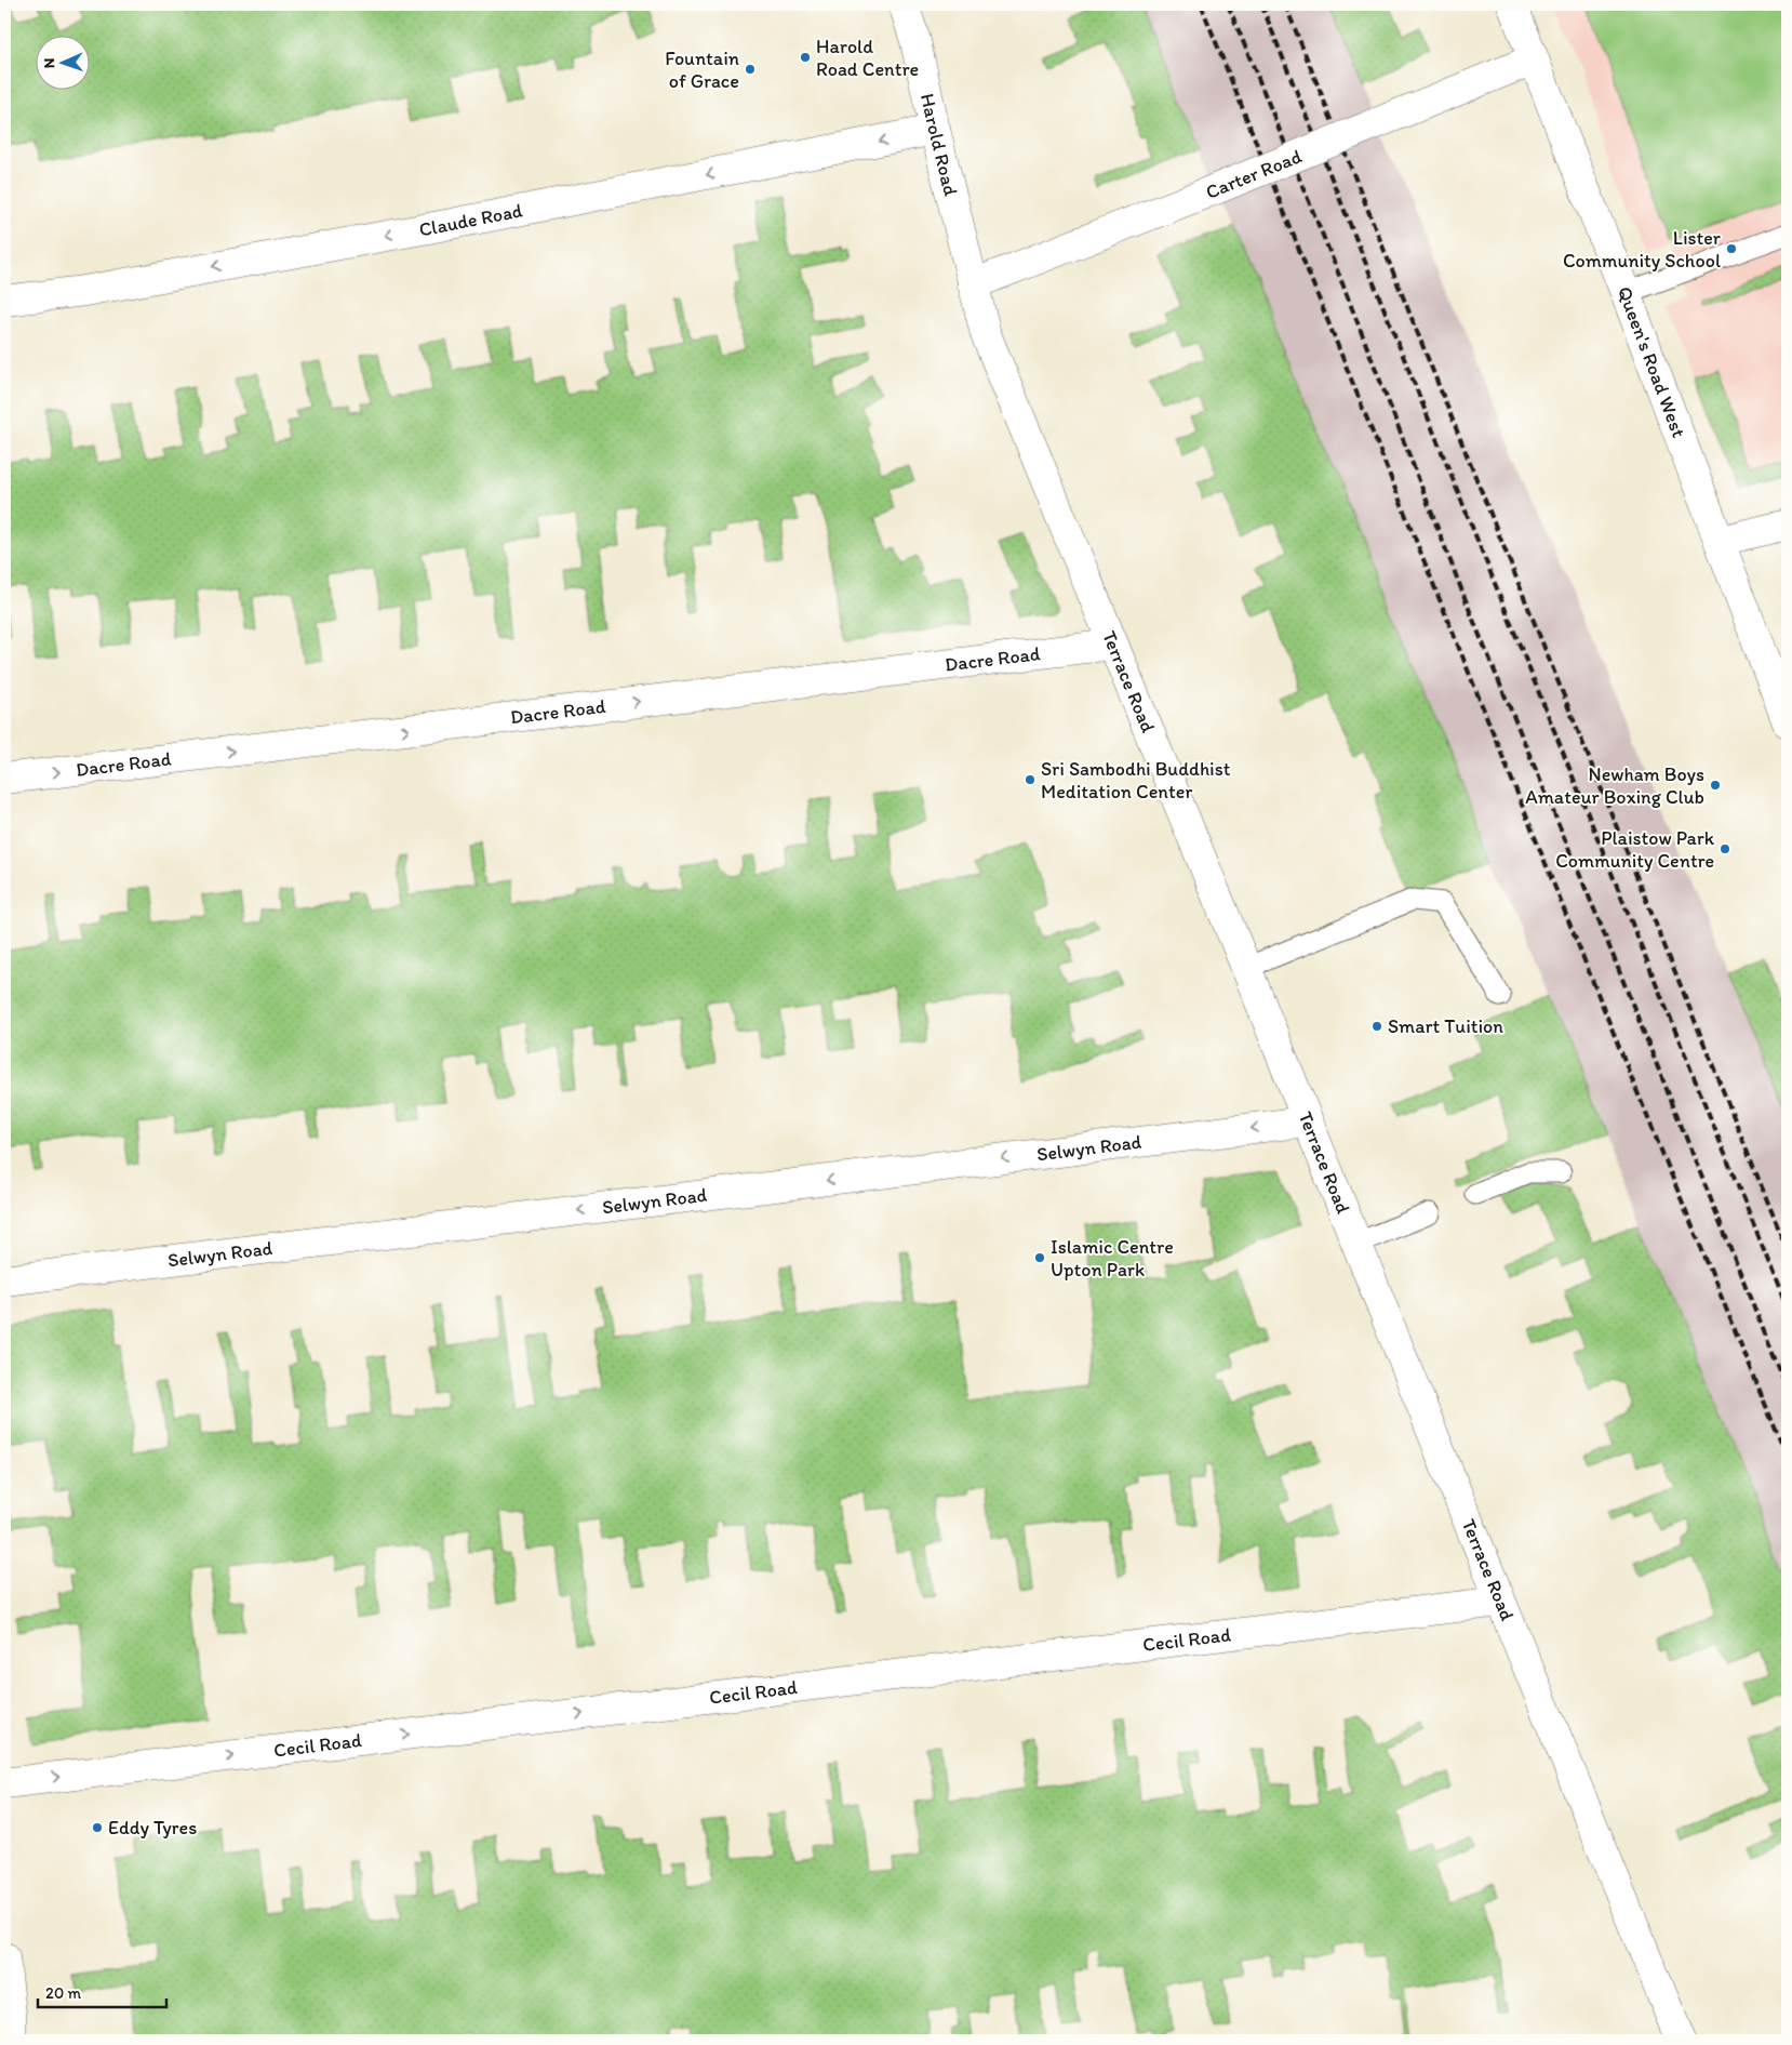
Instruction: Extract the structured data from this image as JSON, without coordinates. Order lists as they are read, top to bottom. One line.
{"streets":{"street":["Harold Road","Carter Road","Claude Road","Queen's Road West","Dacre Road","Terrace Road","Selwyn Road","Cecil Road"]},"crossings":[["Harold Road","Carter Road"],["Harold Road","Claude Road"],["Harold Road","Terrace Road"],["Carter Road","Queen's Road West"],["Carter Road","Terrace Road"],["Dacre Road","Terrace Road"],["Terrace Road","Selwyn Road"],["Terrace Road","Cecil Road"]],"one_way":["Claude Road","Dacre Road","Selwyn Road","Cecil Road"],"places":["Harold Road Centre","Fountain of Grace","Lister Community School","Sri Sambodhi Buddhist Meditation Center","Newham Boys Amateur Boxing Club","Plaistow Park Community Centre","Smart Tuition","Islamic Centre Upton Park","Eddy Tyres"],"scale_bar":"20 m","north":"left"}
